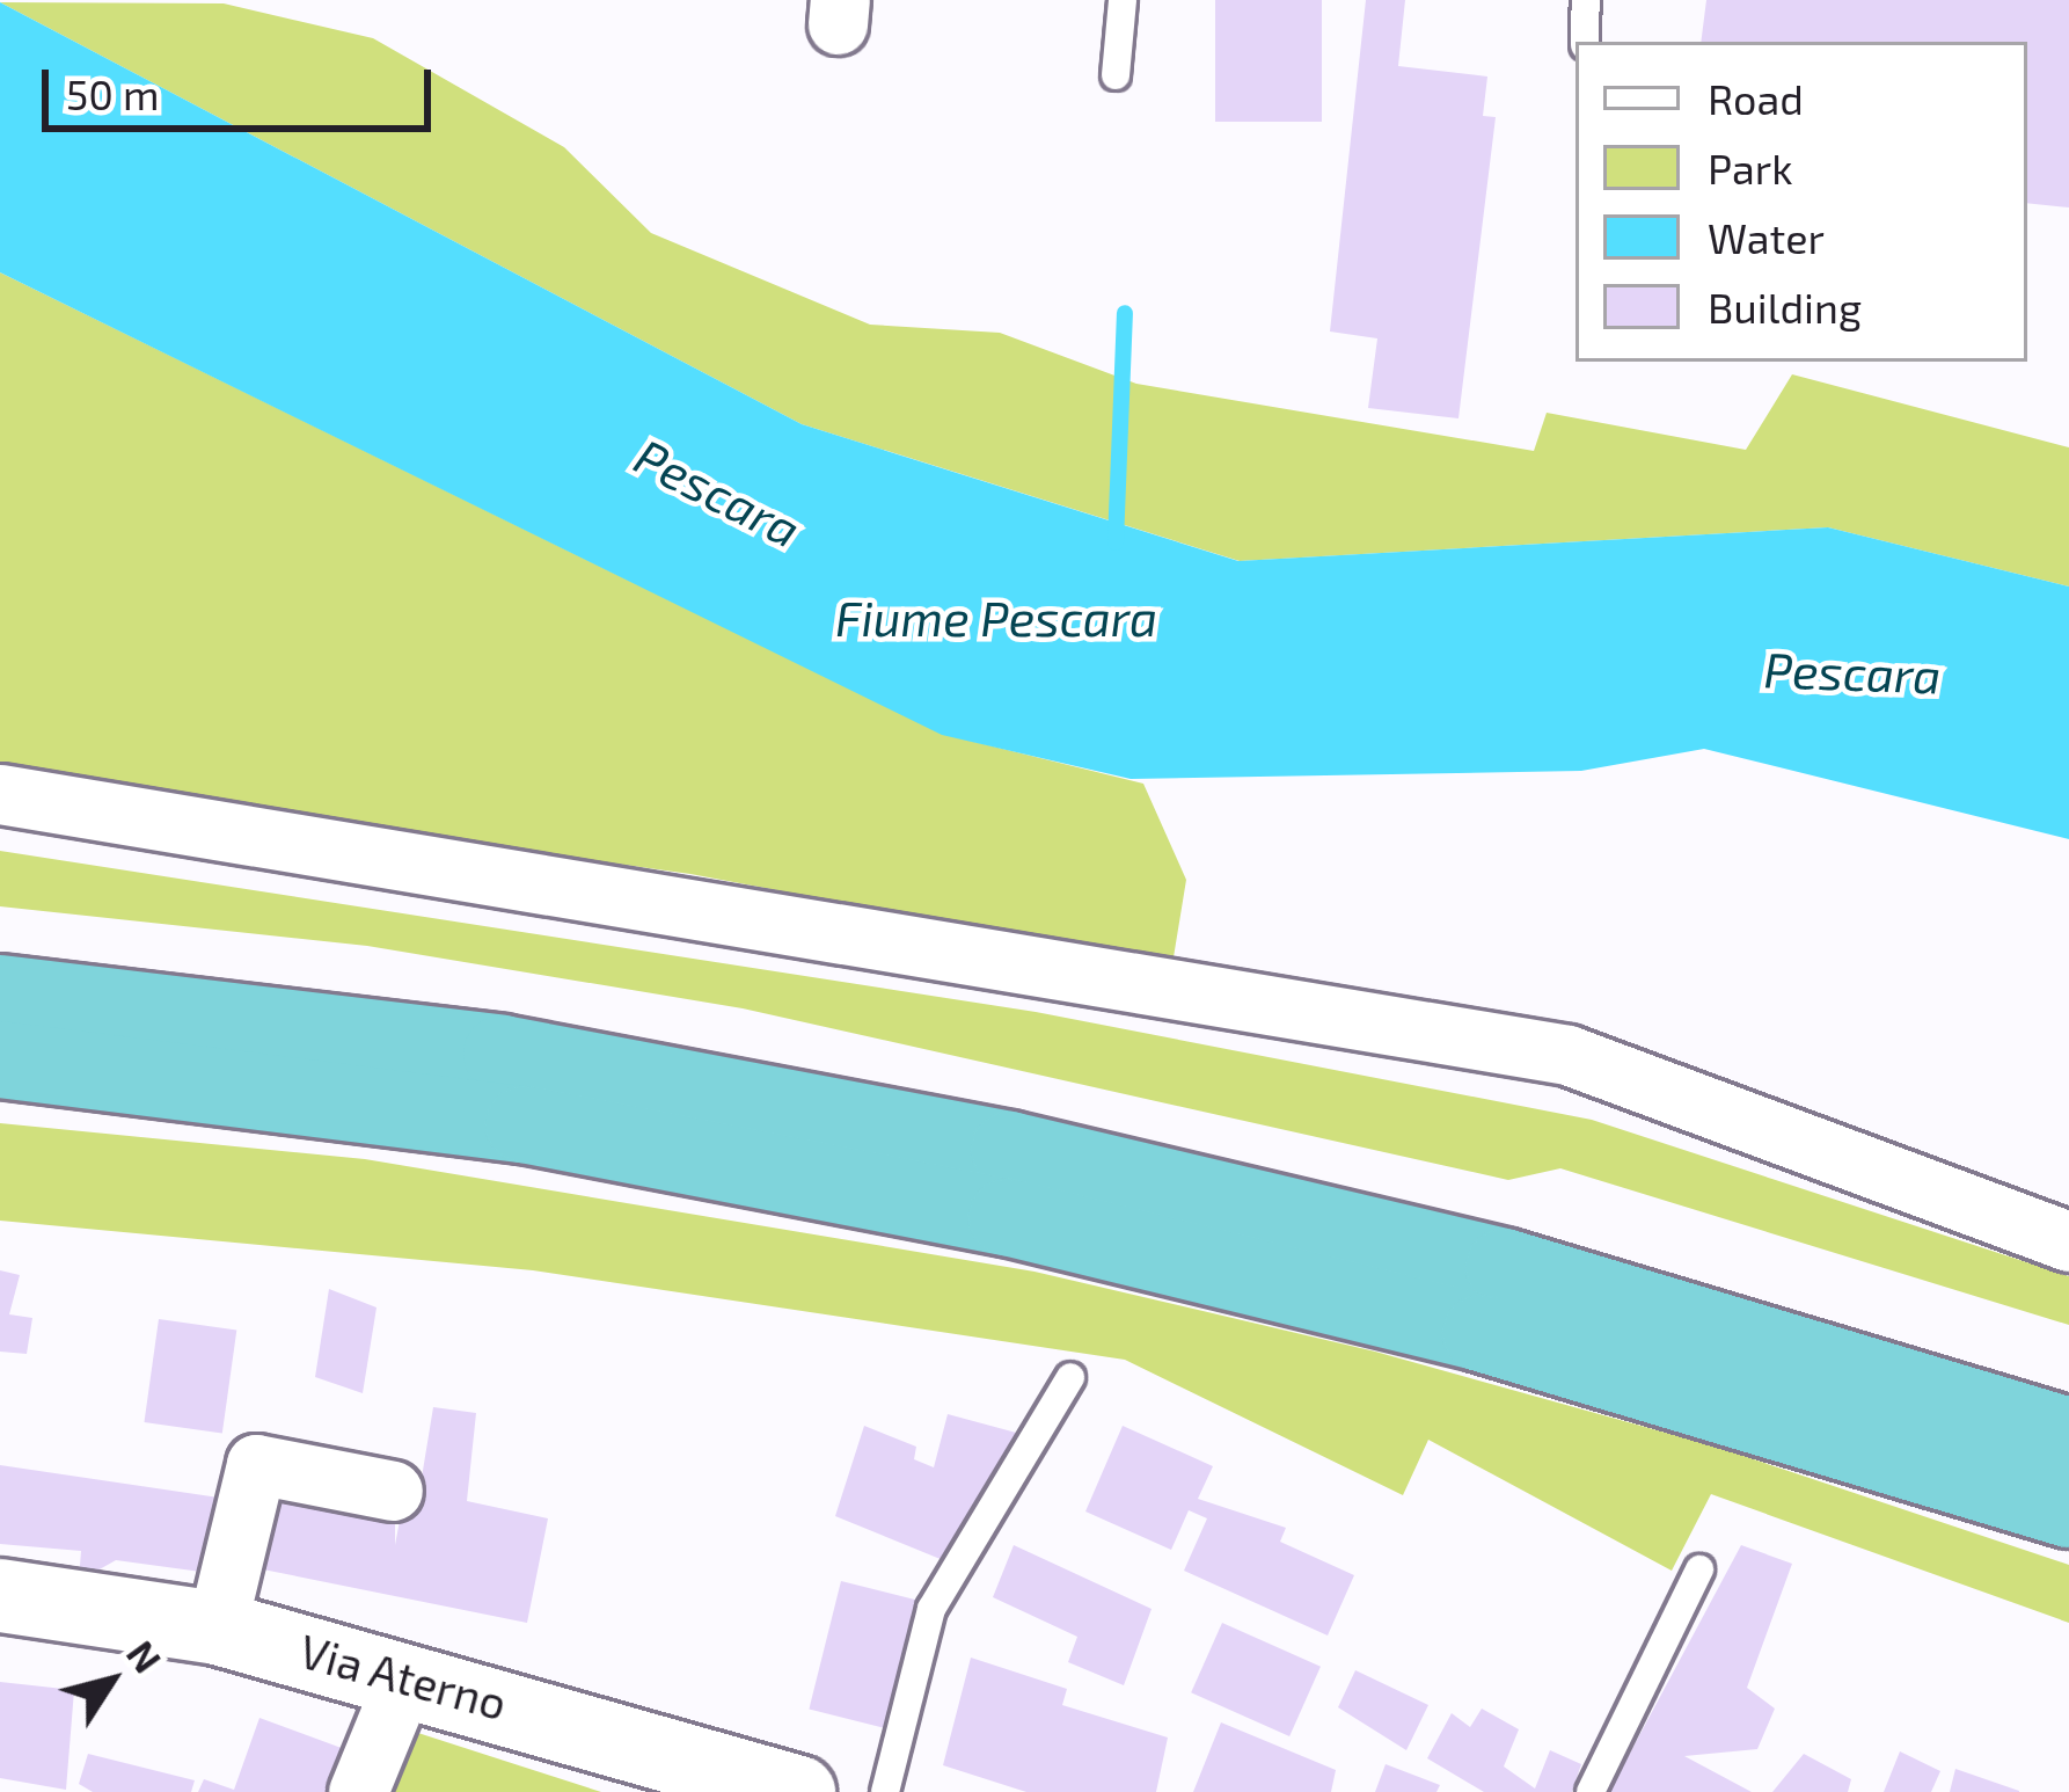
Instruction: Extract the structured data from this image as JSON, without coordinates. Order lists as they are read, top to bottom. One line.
{"streets":{"street":["Via Aterno"]},"water":["Pescara","Fiume Pescara"],"legend":["Road","Park","Water","Building"],"scale_bar":"50 m","north":"top right"}
